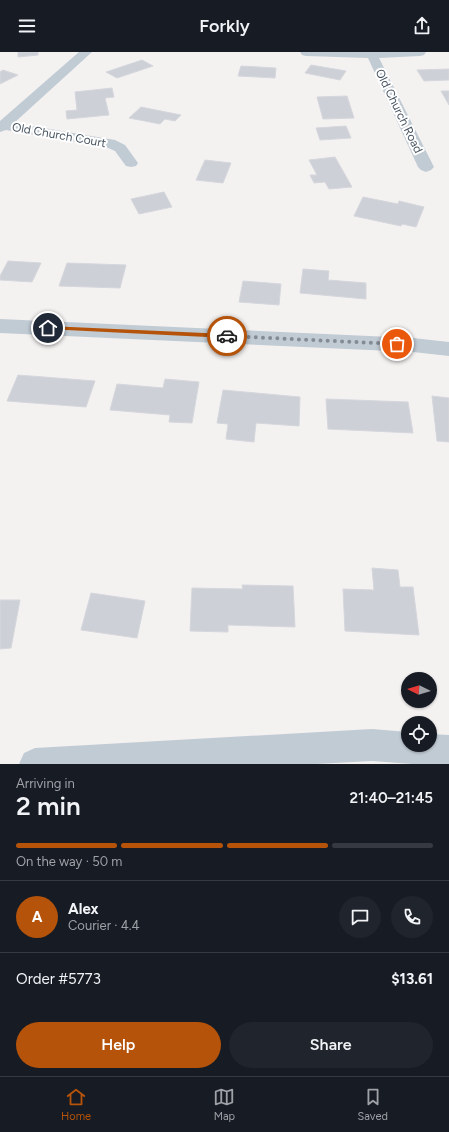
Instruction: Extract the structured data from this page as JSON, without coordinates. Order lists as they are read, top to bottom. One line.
{"streets":{"street":["Old Church Road","Old Church Court"]},"north":"left","page":{"header":"Forkly","heading":["2 min","Arriving in","21:40–21:45"],"panel":["Alex","Courier · 4.4","Order #5773","$13.61"],"bar":"On the way · 50 m","round":"A","buttons":["Help","Share"],"tabs":["Home","Map","Saved"]}}
